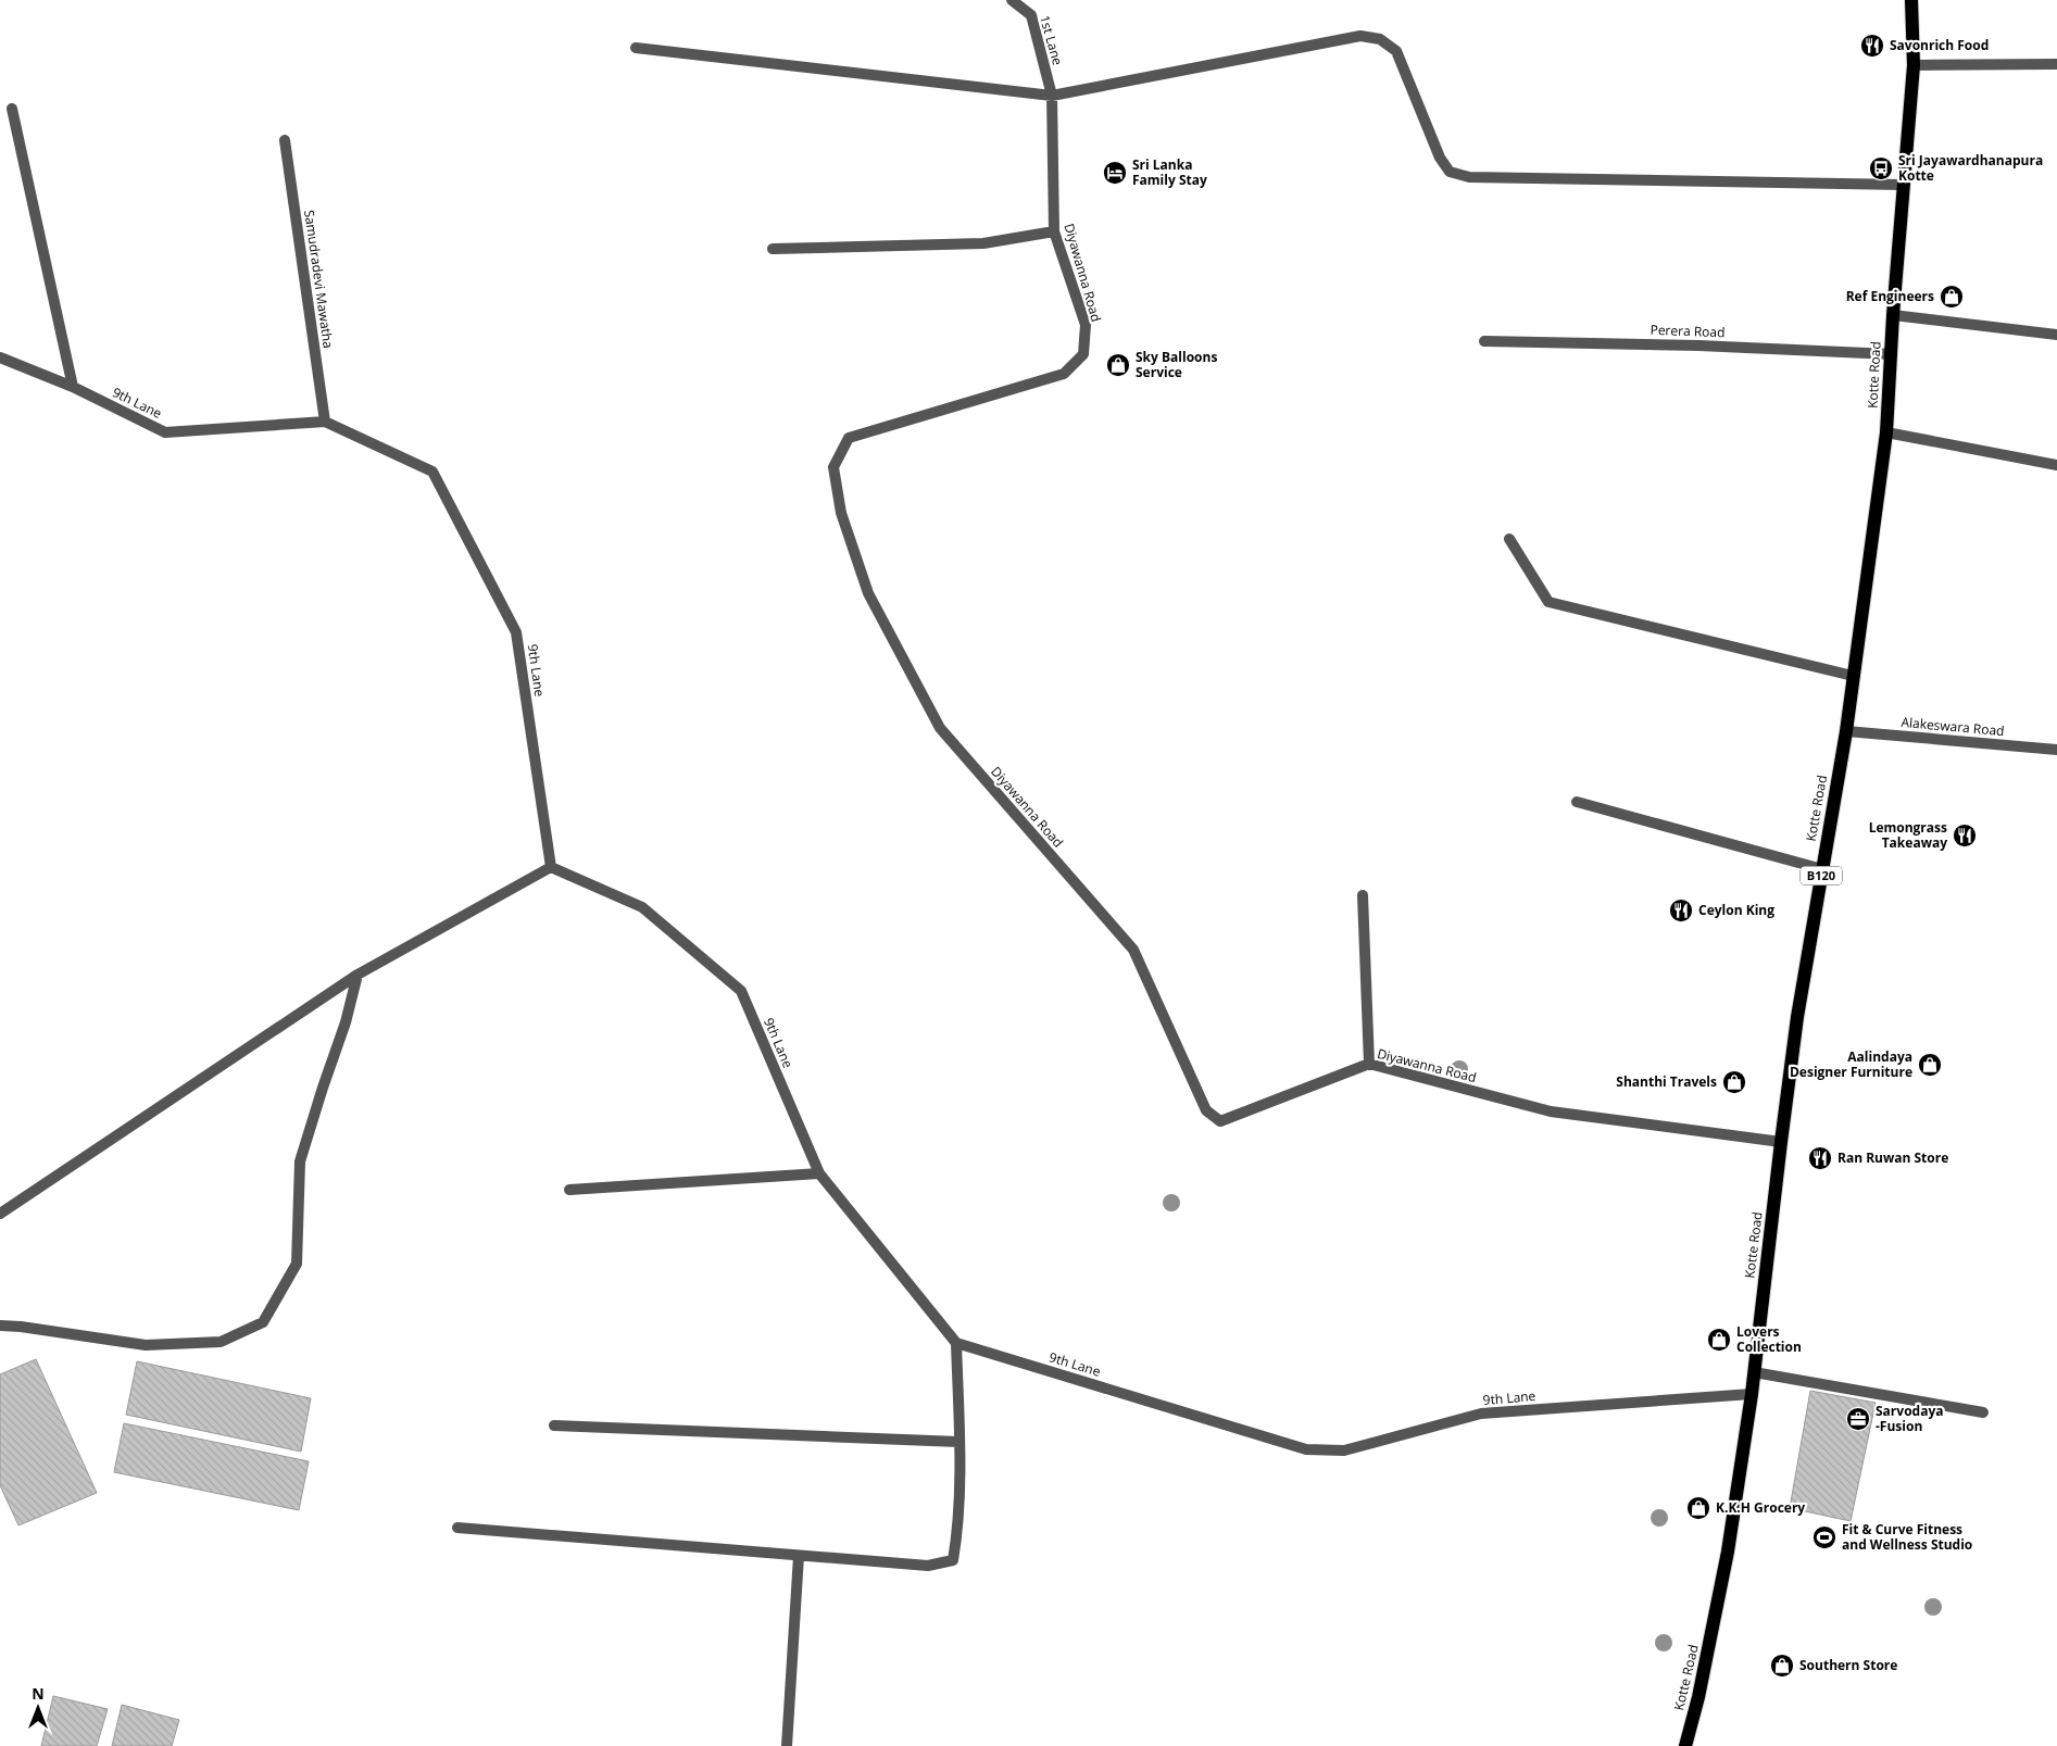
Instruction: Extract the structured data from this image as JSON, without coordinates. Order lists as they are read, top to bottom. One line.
{"streets":{"main road":["Kotte Road","B120"],"street":["1st Lane","Diyawanna Road","Samudradevi Mawatha","Perera Road","9th Lane","Alakeswara Road"]},"crossings":[["1st Lane","Diyawanna Road"],["Diyawanna Road","Kotte Road"],["Samudradevi Mawatha","9th Lane"],["Perera Road","Kotte Road"],["Kotte Road","9th Lane"],["Kotte Road","Alakeswara Road"]],"places":{"restaurant":["Savonrich Food","Lemongrass Takeaway","Ceylon King","Ran Ruwan Store"],"bus stop":["Sri Jayawardhanapura Kotte"],"hotel":["Sri Lanka Family Stay"],"shop":["Ref Engineers","Sky Balloons Service","Aalindaya Designer Furniture","Shanthi Travels","Lovers Collection","K.K.H Grocery","Southern Store"],"office":["Sarvodaya -Fusion"],"sports":["Fit & Curve Fitness and Wellness Studio"]},"north":"top"}
